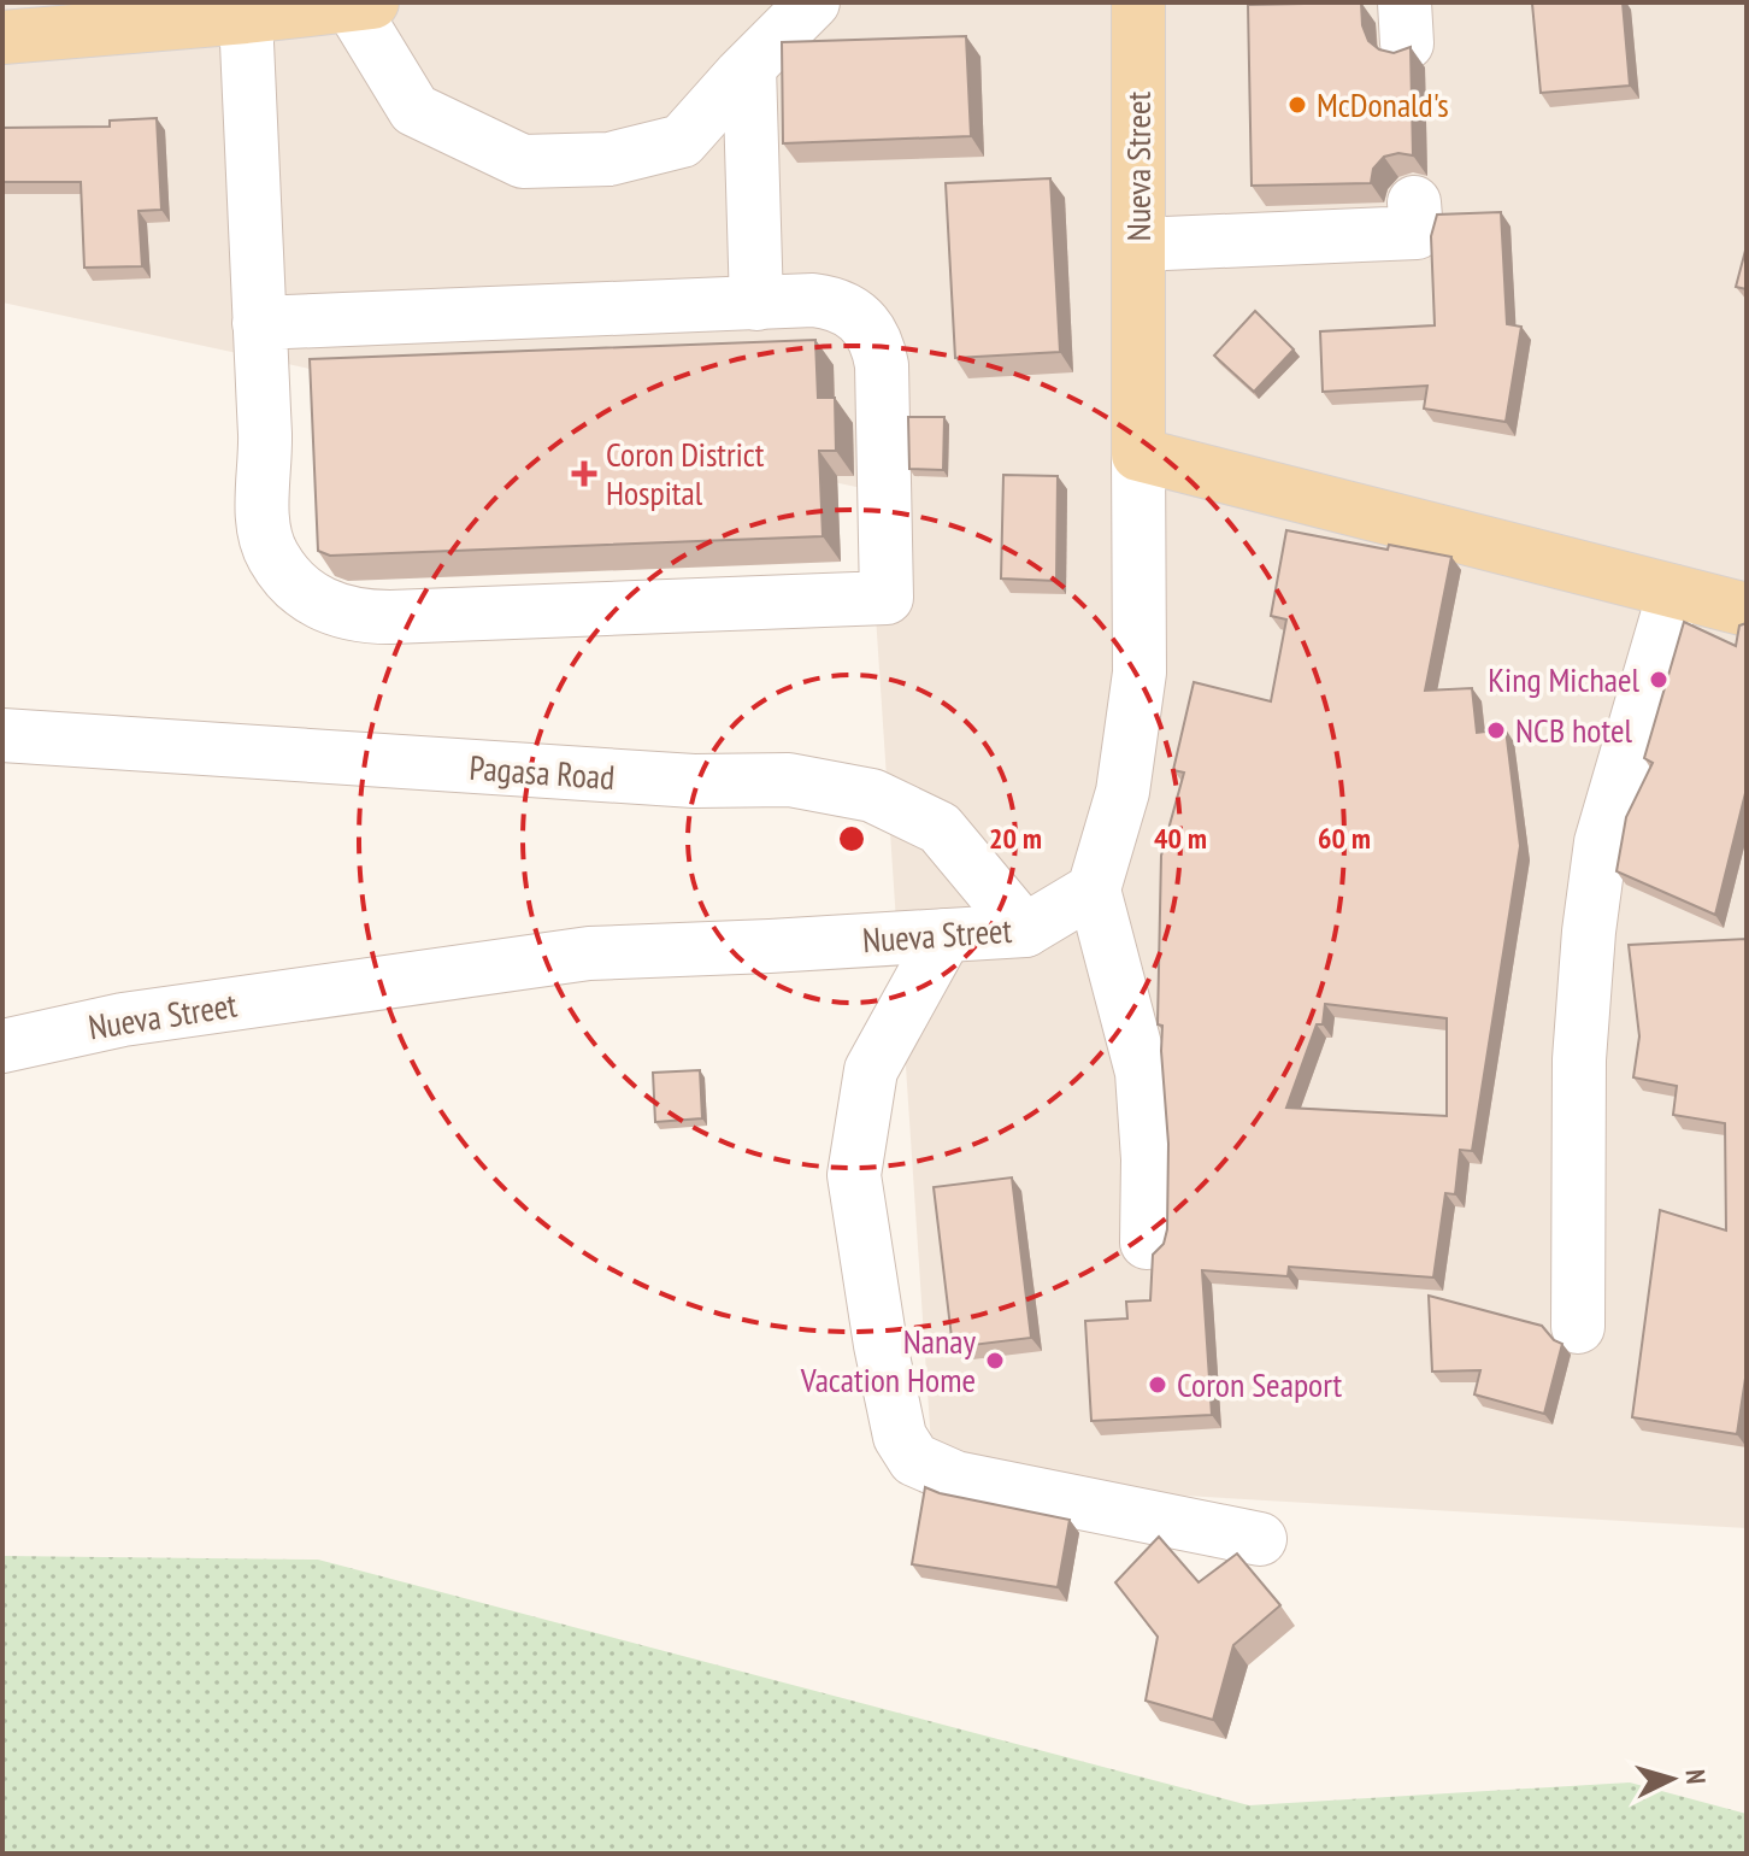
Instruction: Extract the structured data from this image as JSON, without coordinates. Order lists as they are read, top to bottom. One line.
{"streets":{"main road":["Nueva Street"],"street":["Pagasa Road"]},"crossings":[["Nueva Street","Pagasa Road"]],"places":{"other":["McDonald's","King Michael","NCB hotel","Nanay Vacation Home","Coron Seaport"],"health":["Coron District Hospital"]},"north":"right","rings":["20 m","40 m","60 m"]}
